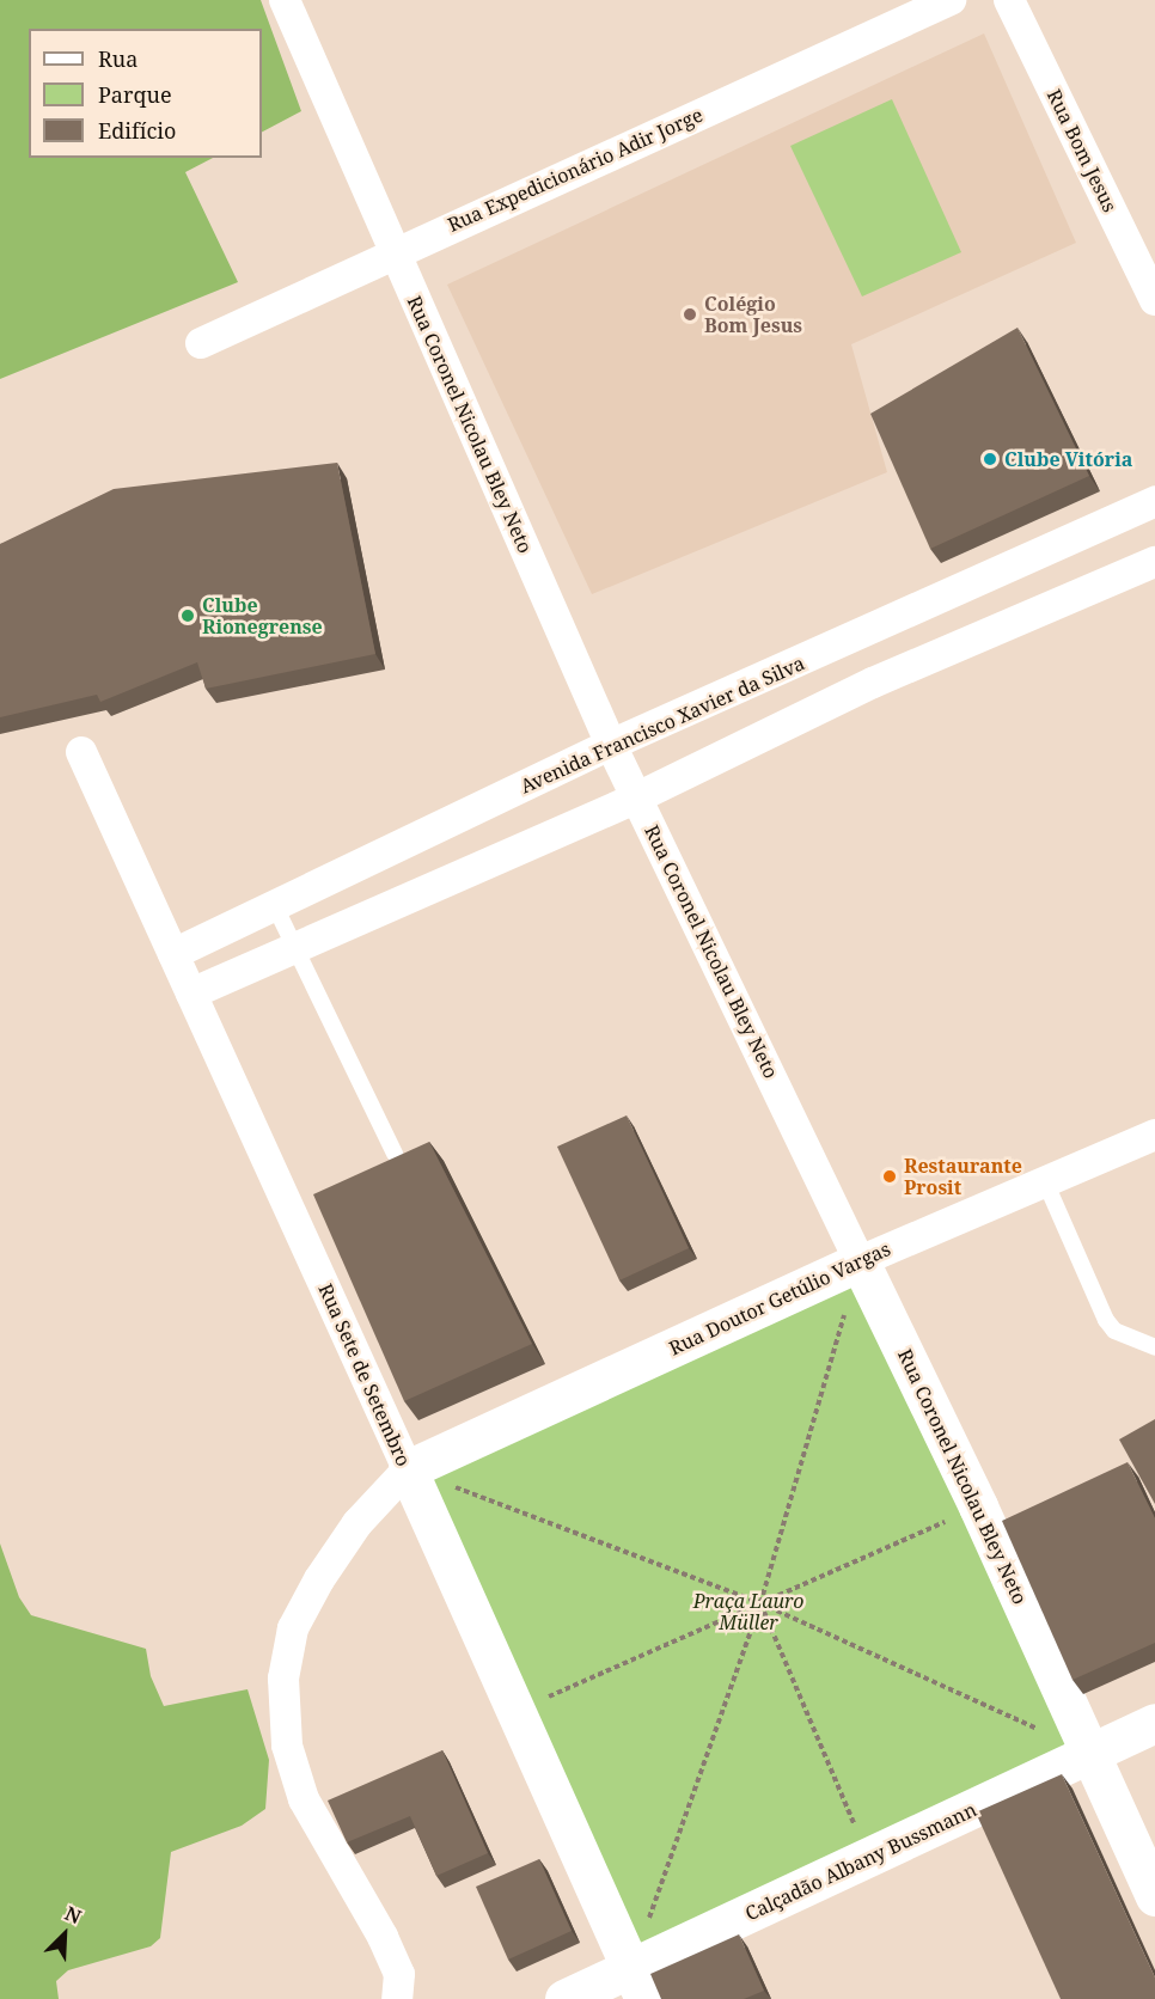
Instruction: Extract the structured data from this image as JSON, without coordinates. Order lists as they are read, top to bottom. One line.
{"streets":{"main road":["Rua Coronel Nicolau Bley Neto","Rua Doutor Getúlio Vargas","Rua Sete de Setembro","Calçadão Albany Bussmann"],"street":["Rua Bom Jesus","Rua Expedicionário Adir Jorge","Avenida Francisco Xavier da Silva"]},"crossings":[["Rua Expedicionário Adir Jorge","Rua Coronel Nicolau Bley Neto"],["Rua Coronel Nicolau Bley Neto","Avenida Francisco Xavier da Silva"],["Rua Coronel Nicolau Bley Neto","Rua Doutor Getúlio Vargas"],["Rua Coronel Nicolau Bley Neto","Calçadão Albany Bussmann"],["Avenida Francisco Xavier da Silva","Rua Sete de Setembro"],["Rua Doutor Getúlio Vargas","Rua Sete de Setembro"],["Rua Sete de Setembro","Calçadão Albany Bussmann"]],"parks":["Praça Lauro Müller"],"places":["Colégio Bom Jesus","Clube Vitória","Clube Rionegrense","Restaurante Prosit"],"legend":["Rua","Parque","Edifício"],"north":"top right"}
